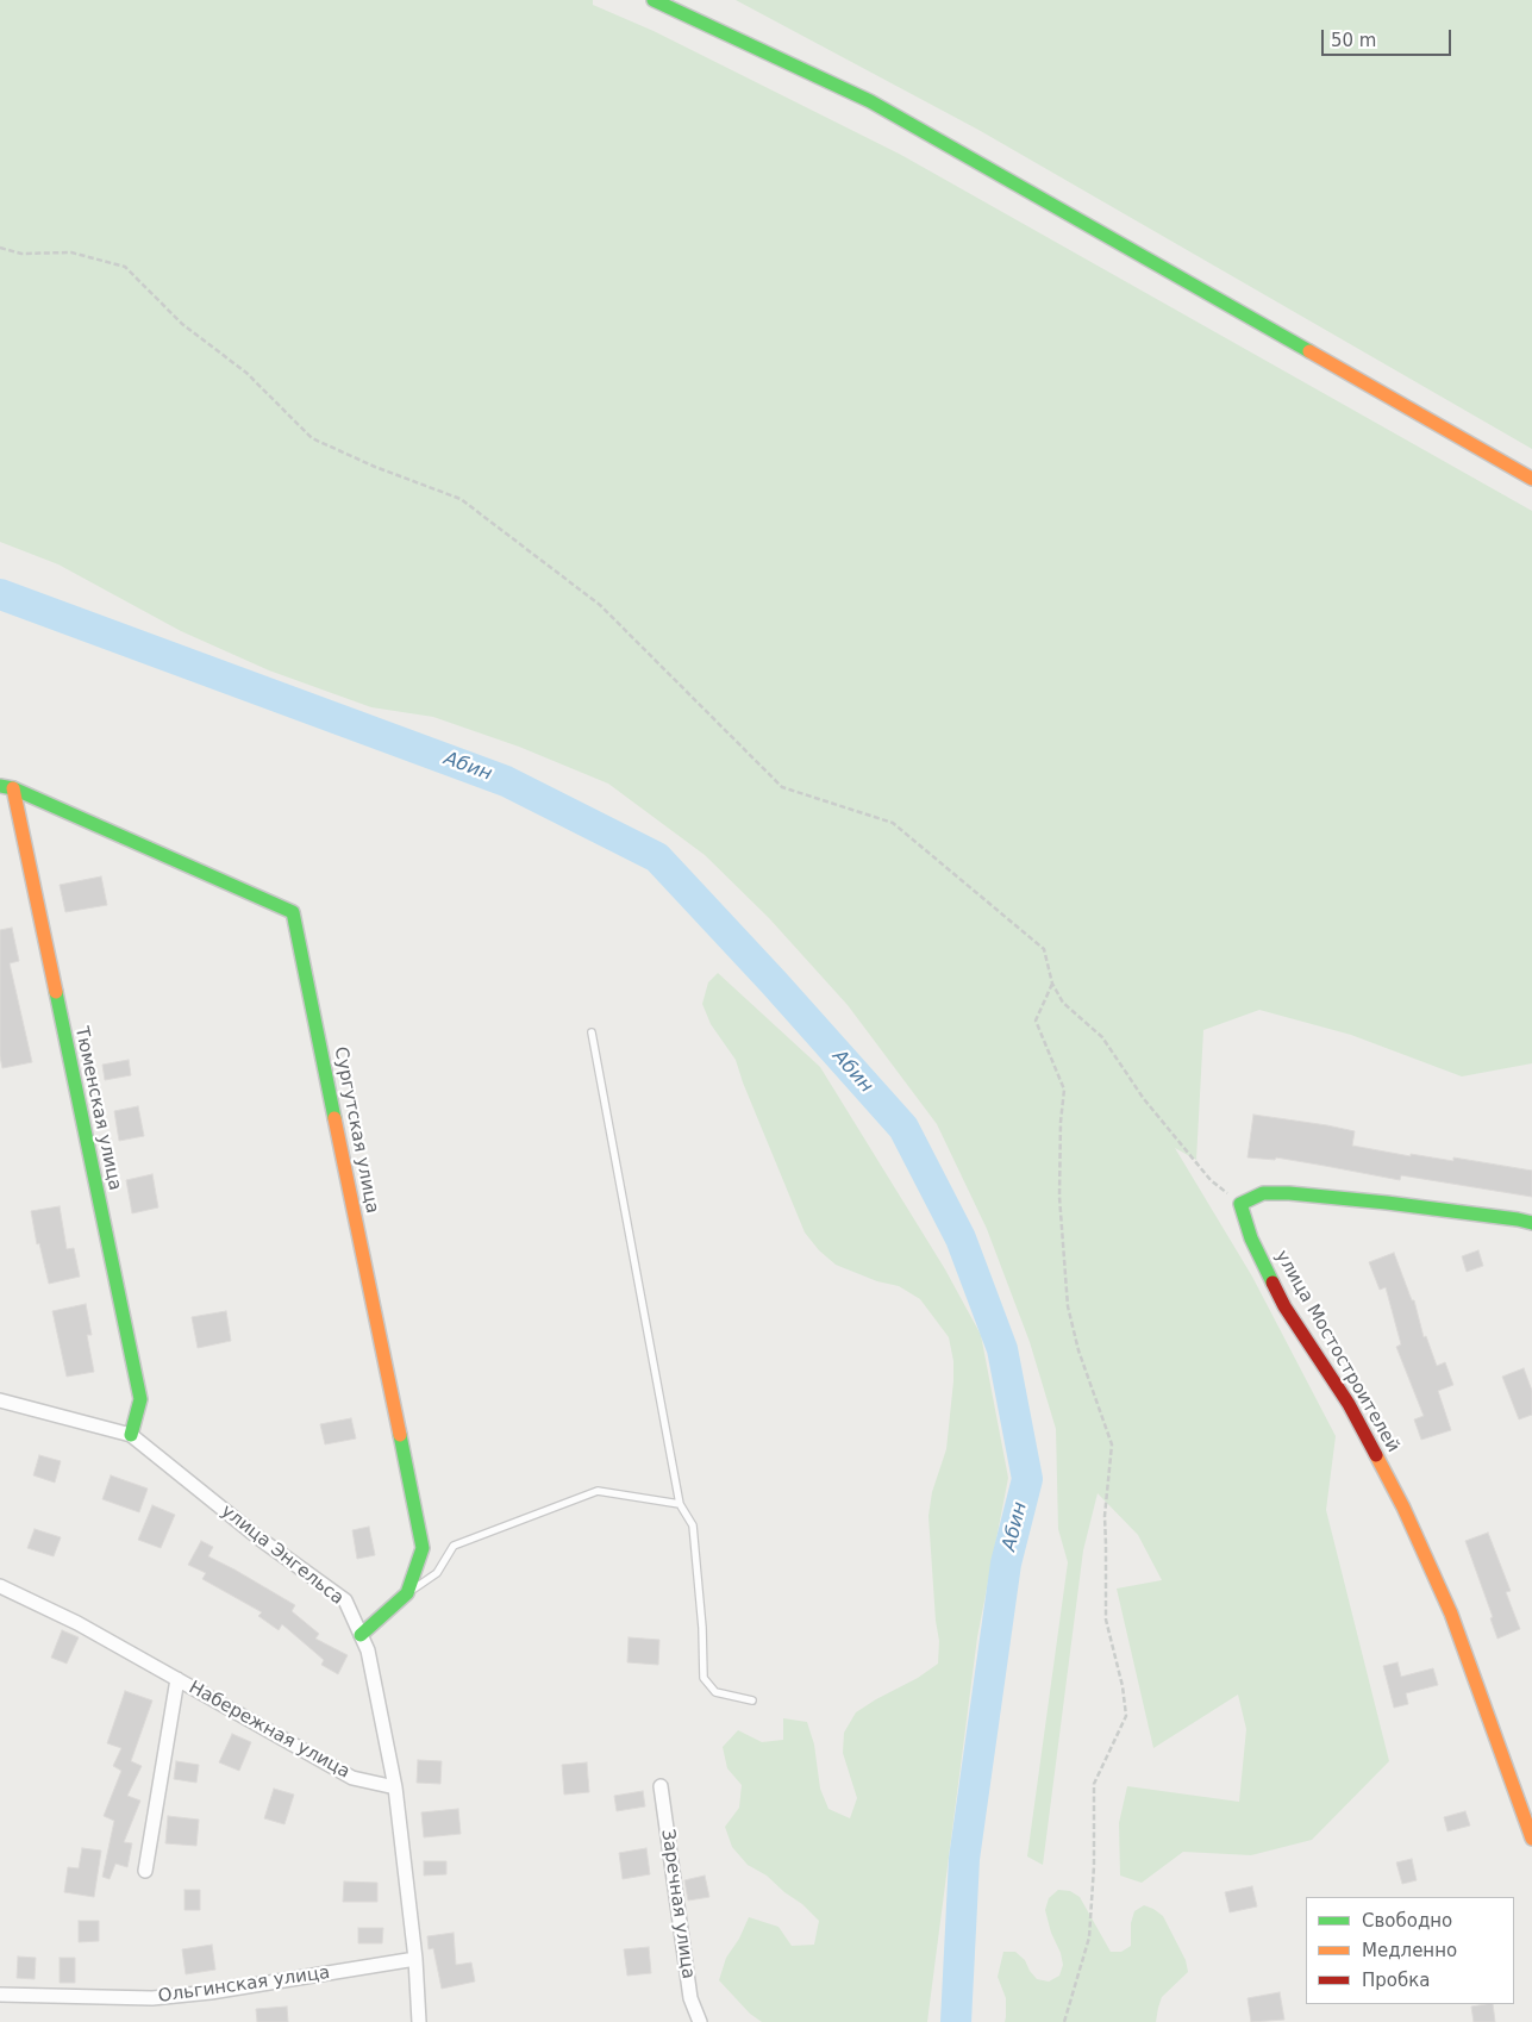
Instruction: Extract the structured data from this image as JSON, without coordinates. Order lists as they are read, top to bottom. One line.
{"streets":{"main road":["Тюменская улица","Сургутская улица","улица Мостостроителей"],"street":["улица Энгельса","Набережная улица","Заречная улица","Ольгинская улица"]},"crossings":[["Тюменская улица","Сургутская улица"],["Тюменская улица","улица Энгельса"],["улица Энгельса","Набережная улица"],["улица Энгельса","Ольгинская улица"]],"water":["Абин"],"legend":["Свободно","Медленно","Пробка"],"scale_bar":"50 m"}
